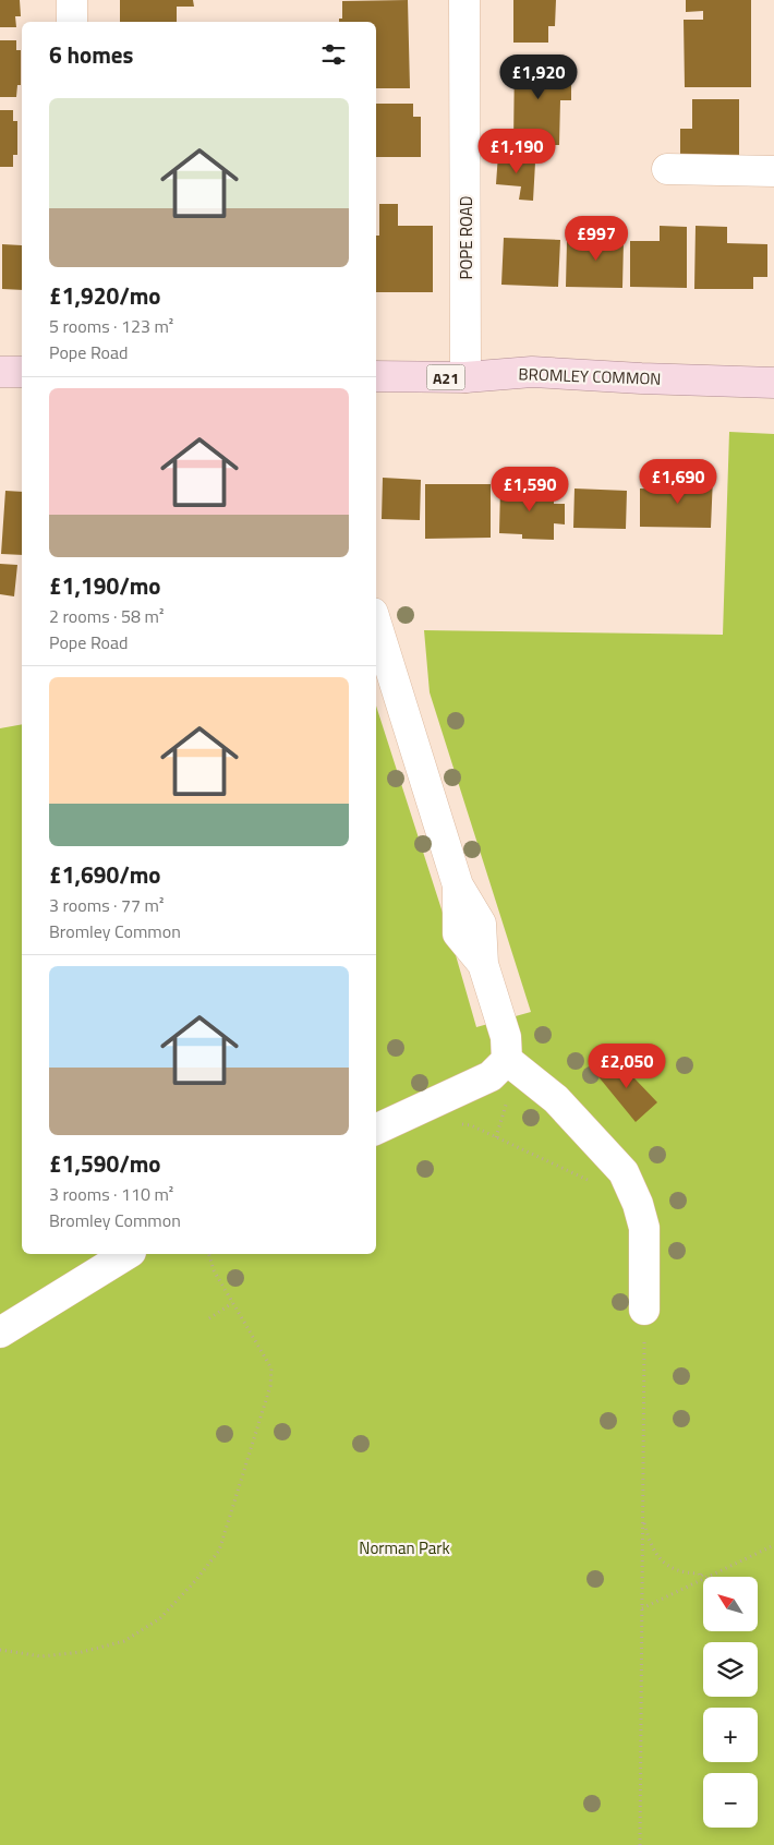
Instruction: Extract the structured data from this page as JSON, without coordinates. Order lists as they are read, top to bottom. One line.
{"streets":{"main road":["BROMLEY COMMON","A21"],"street":["POPE ROAD"]},"crossings":[["POPE ROAD","BROMLEY COMMON"]],"parks":["Norman Park"],"north":"top left","page":{"heading":"6 homes","price":["£1,920","£1,190","£997","£1,690","£1,590","£2,050"],"list":[{"name":"£1,920/mo","note":"5 rooms · 123 m² · Pope Road"},{"name":"£1,190/mo","note":"2 rooms · 58 m² · Pope Road"},{"name":"£1,690/mo","note":"3 rooms · 77 m² · Bromley Common"},{"name":"£1,590/mo","note":"3 rooms · 110 m² · Bromley Common"}],"map_buttons":["+","−"]}}
